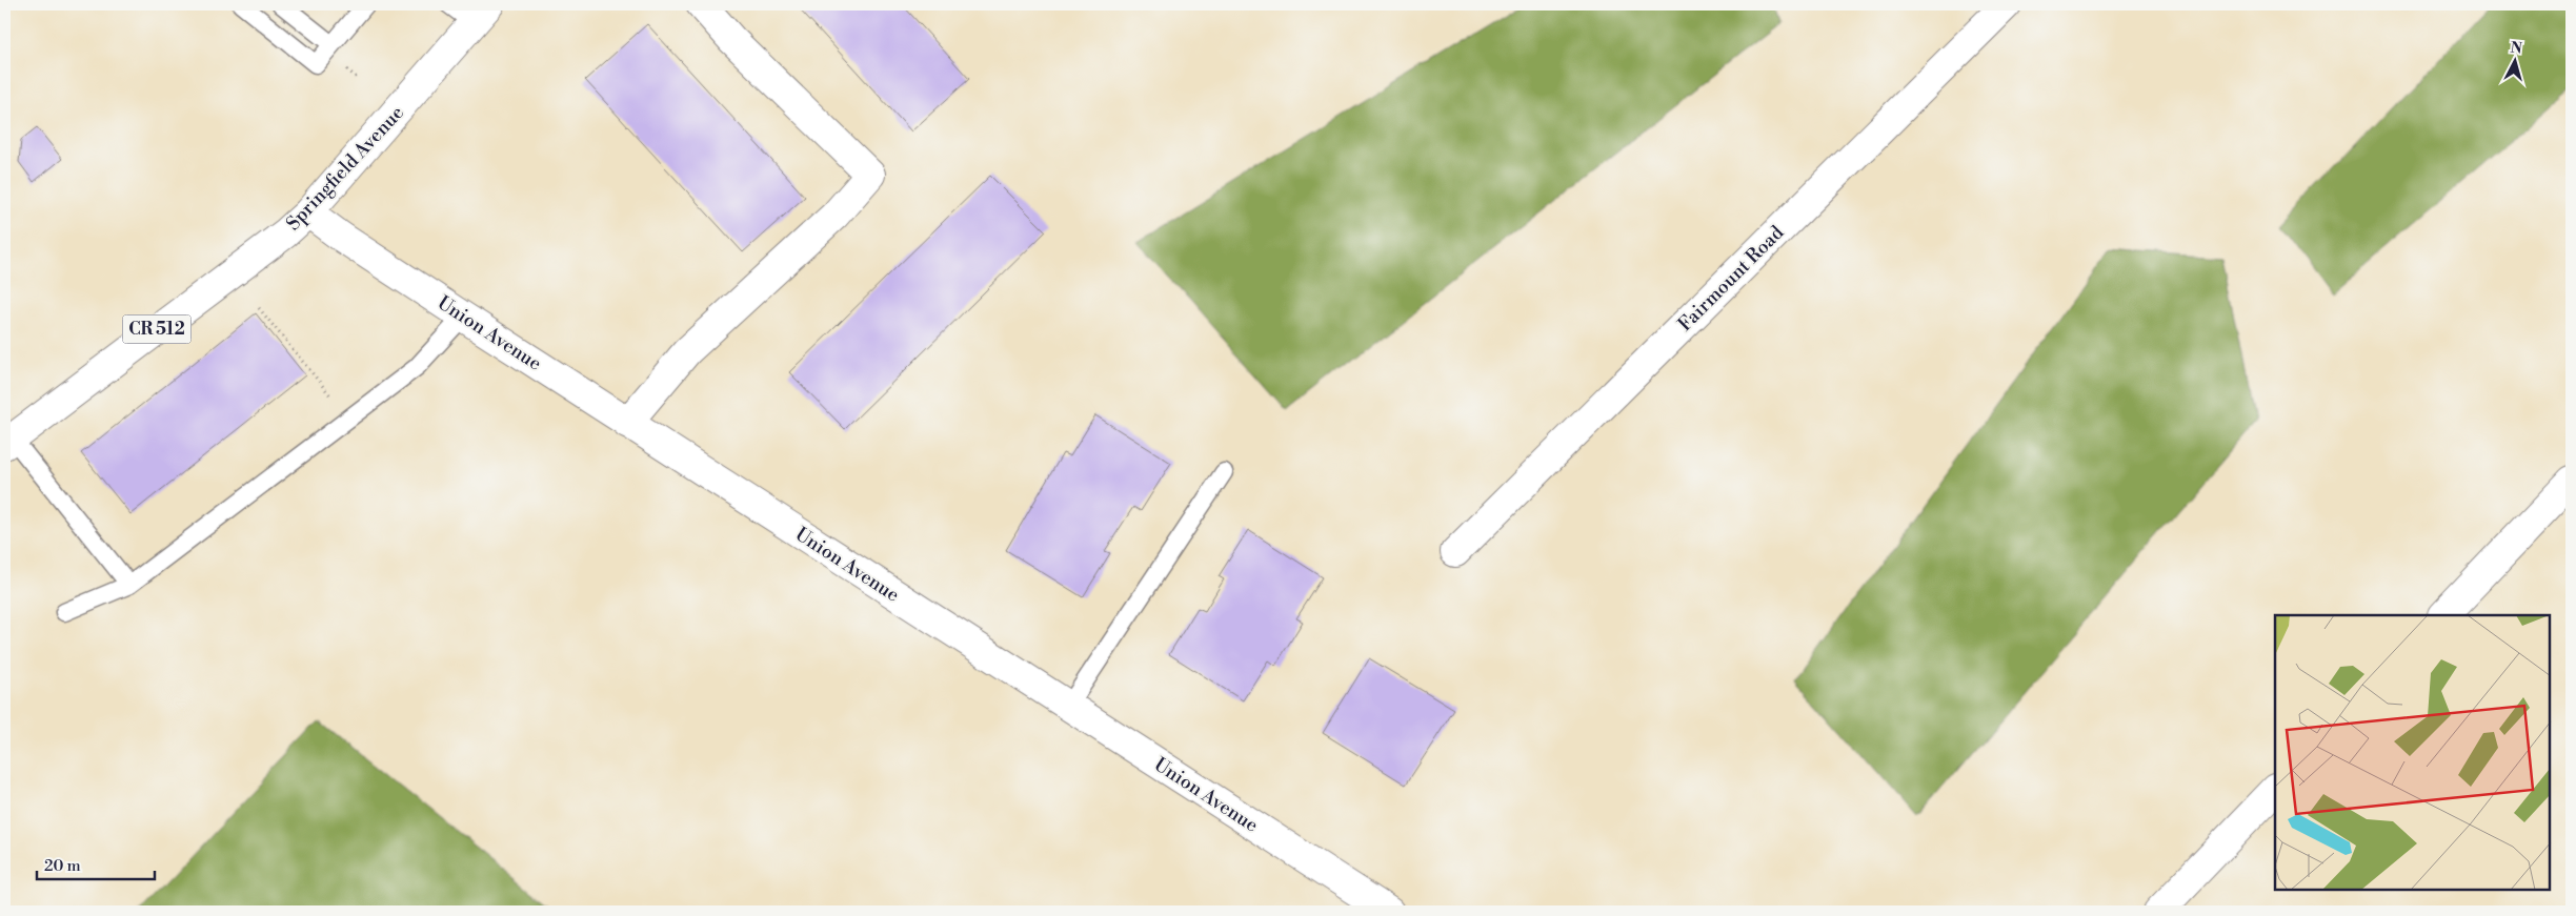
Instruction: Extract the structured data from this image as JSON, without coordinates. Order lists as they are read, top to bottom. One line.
{"streets":{"main road":["Springfield Avenue","Fairmount Road","CR 512","Union Avenue"]},"crossings":[["Springfield Avenue","Union Avenue"]],"scale_bar":"20 m","north":"top"}
